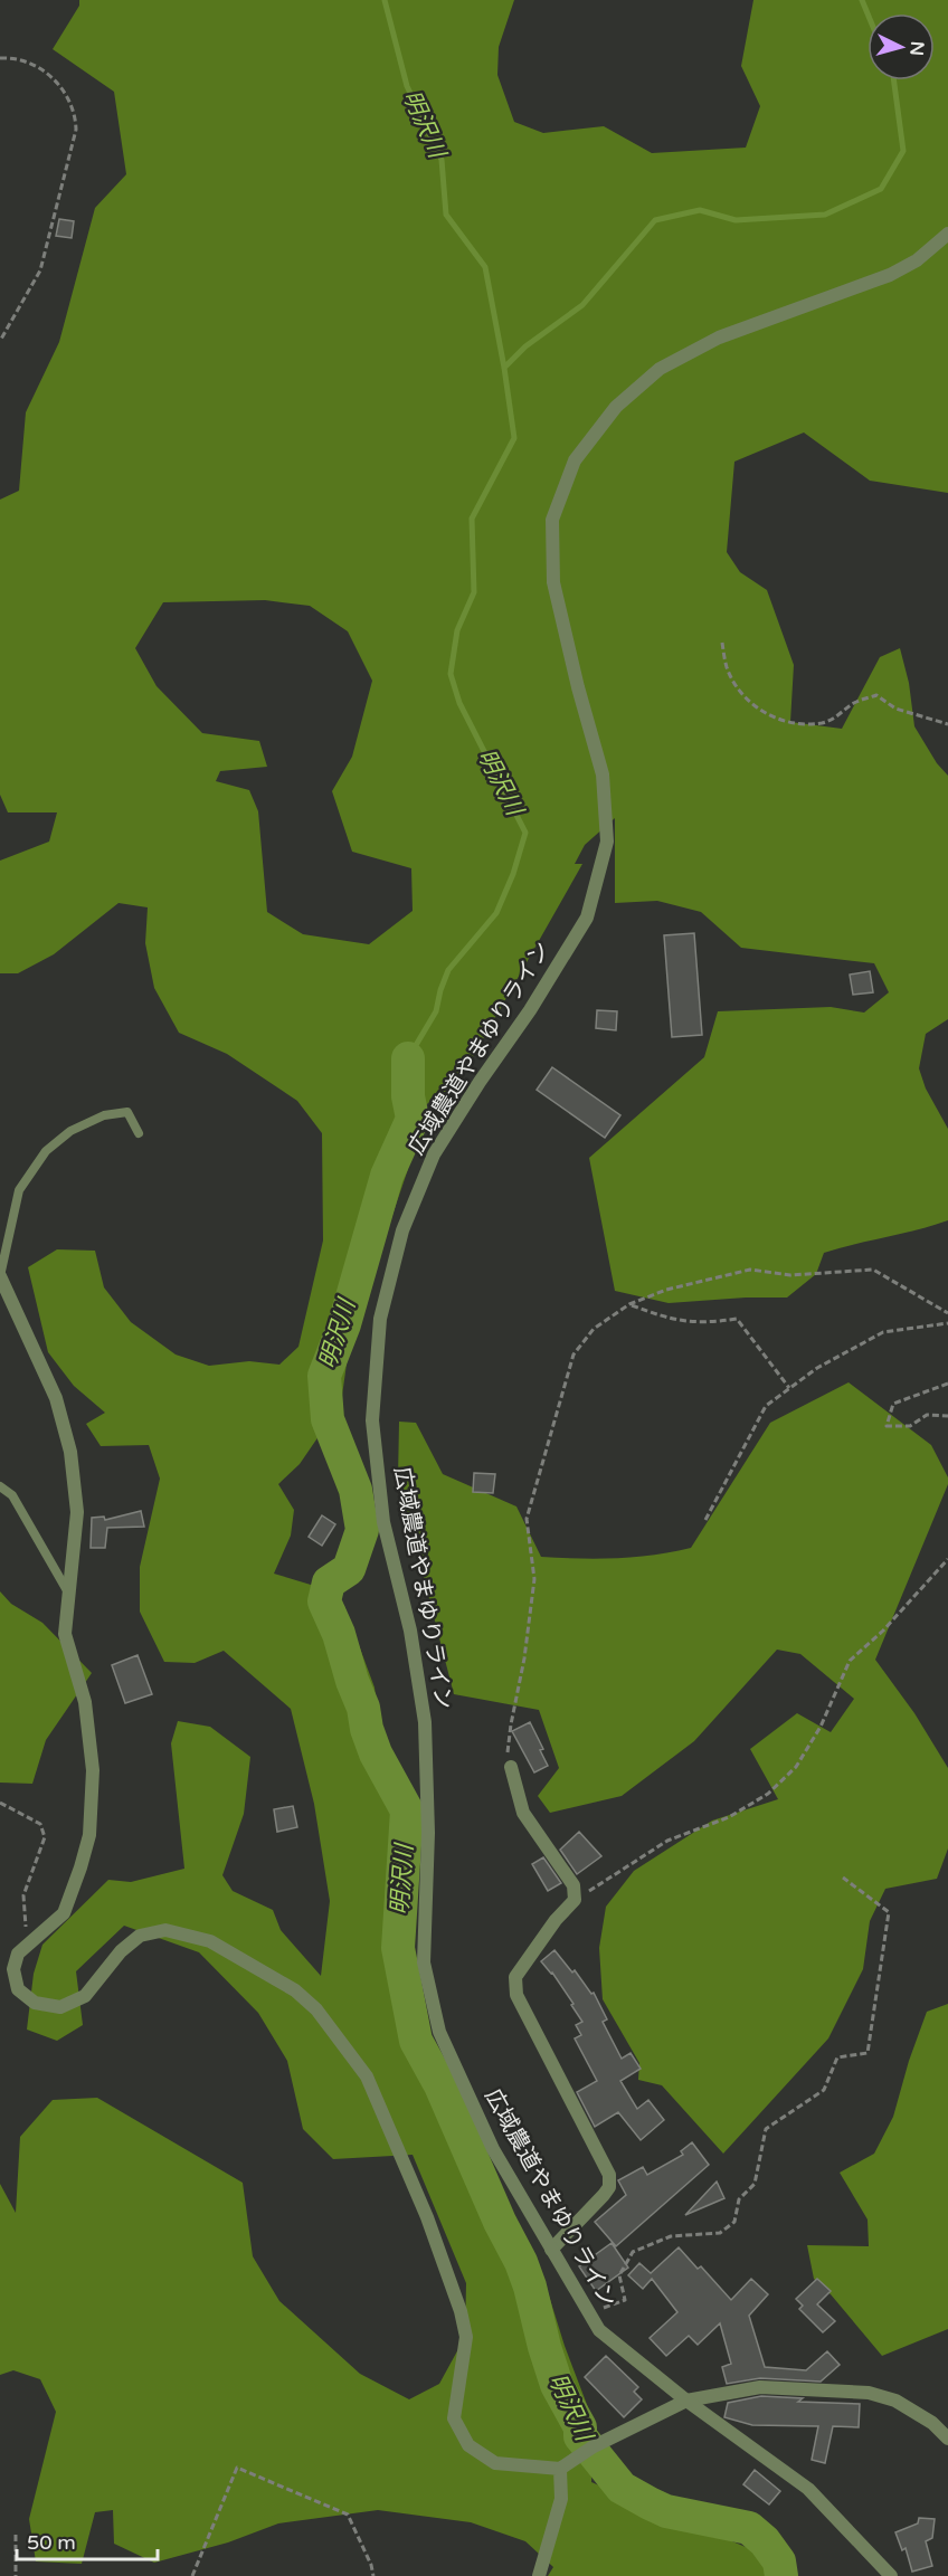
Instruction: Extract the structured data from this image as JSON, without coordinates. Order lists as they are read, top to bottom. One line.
{"streets":{"street":["広域農道やまゆりライン"]},"water":["明沢川"],"scale_bar":"50 m","north":"right"}
